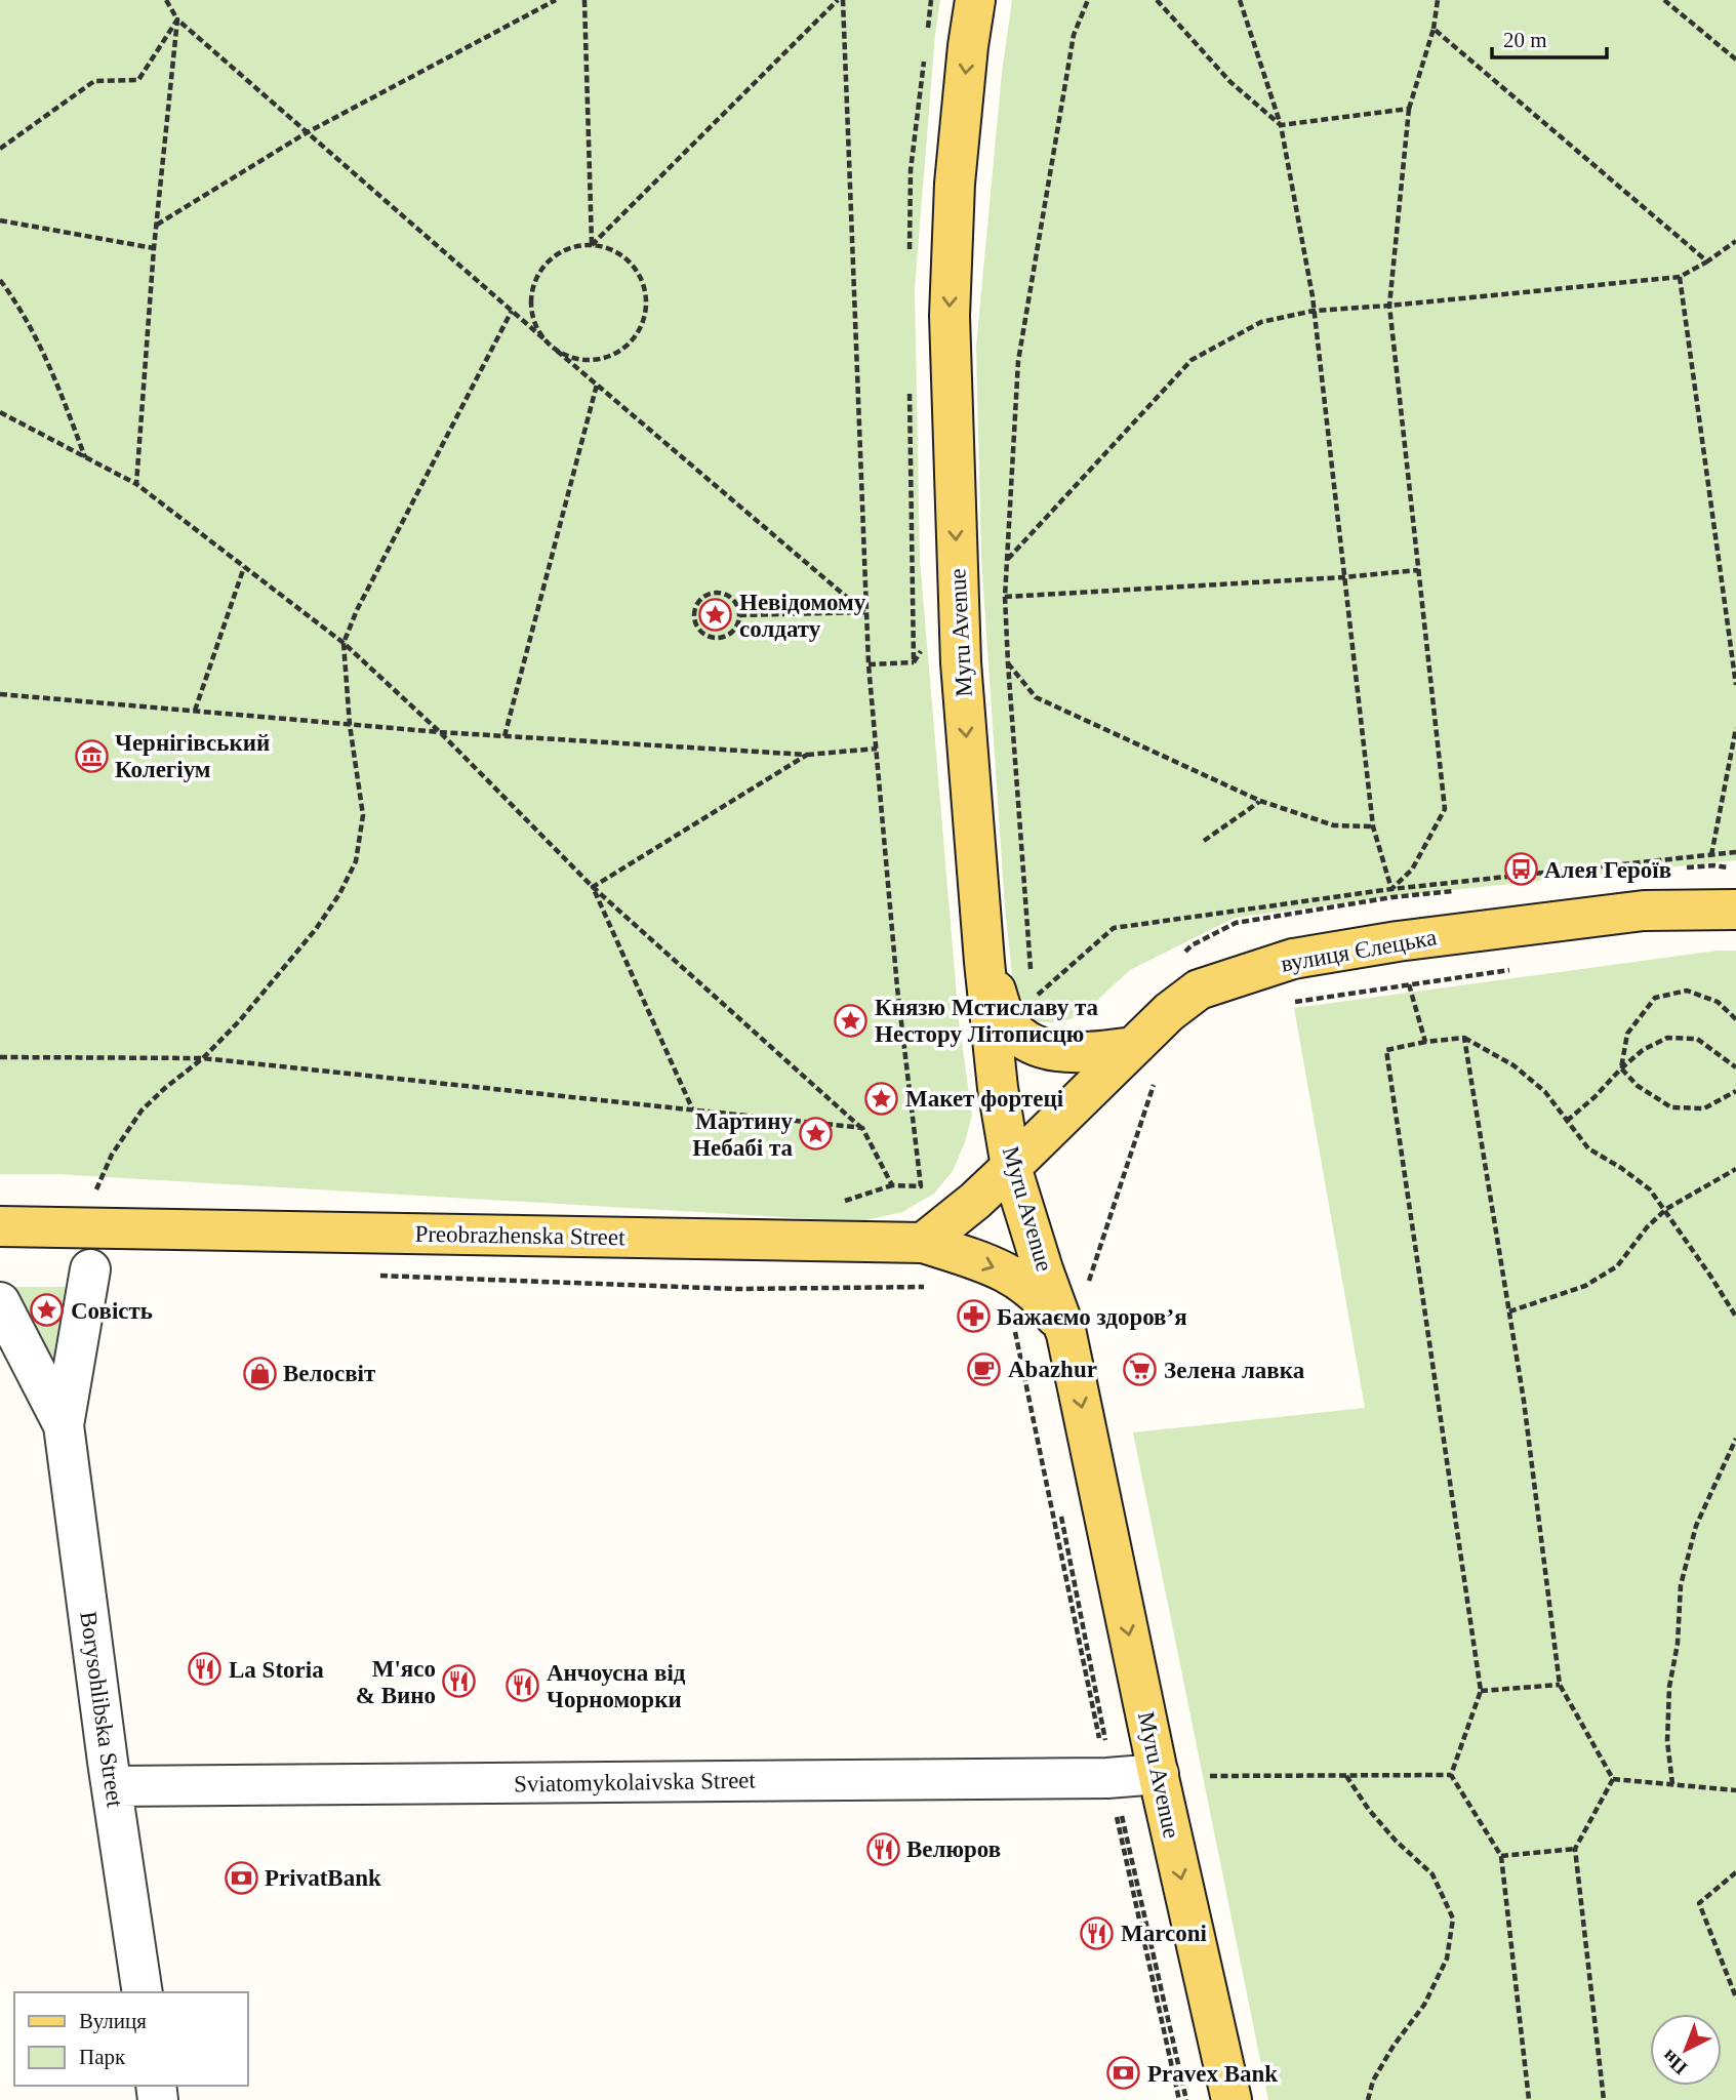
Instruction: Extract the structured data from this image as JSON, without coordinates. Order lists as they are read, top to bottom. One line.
{"streets":{"main road":["Myru Avenue","вулиця Єлецька","Preobrazhenska Street"],"street":["Borysohlibska Street","Sviatomykolaivska Street"]},"crossings":[["Myru Avenue","вулиця Єлецька"],["Myru Avenue","Preobrazhenska Street"],["Myru Avenue","Sviatomykolaivska Street"],["Borysohlibska Street","Sviatomykolaivska Street"]],"one_way":["Myru Avenue"],"places":{"place":["Невідомому солдату","Князю Мстиславу та Нестору Літописцю","Макет фортеці","Мартину Небабі та","Совість"],"museum":["Чернігівський Колегіум"],"bus stop":["Алея Героїв"],"pharmacy":["Бажаємо здоров’я"],"cafe":["Abazhur"],"supermarket":["Зелена лавка"],"shop":["Велосвіт"],"restaurant":["La Storia","М'ясо & Вино","Анчоусна від Чорноморки","Велюров","Marconi"],"bank":["PrivatBank","Pravex Bank"]},"legend":["Вулиця","Парк"],"scale_bar":"20 m","north":"bottom left"}
